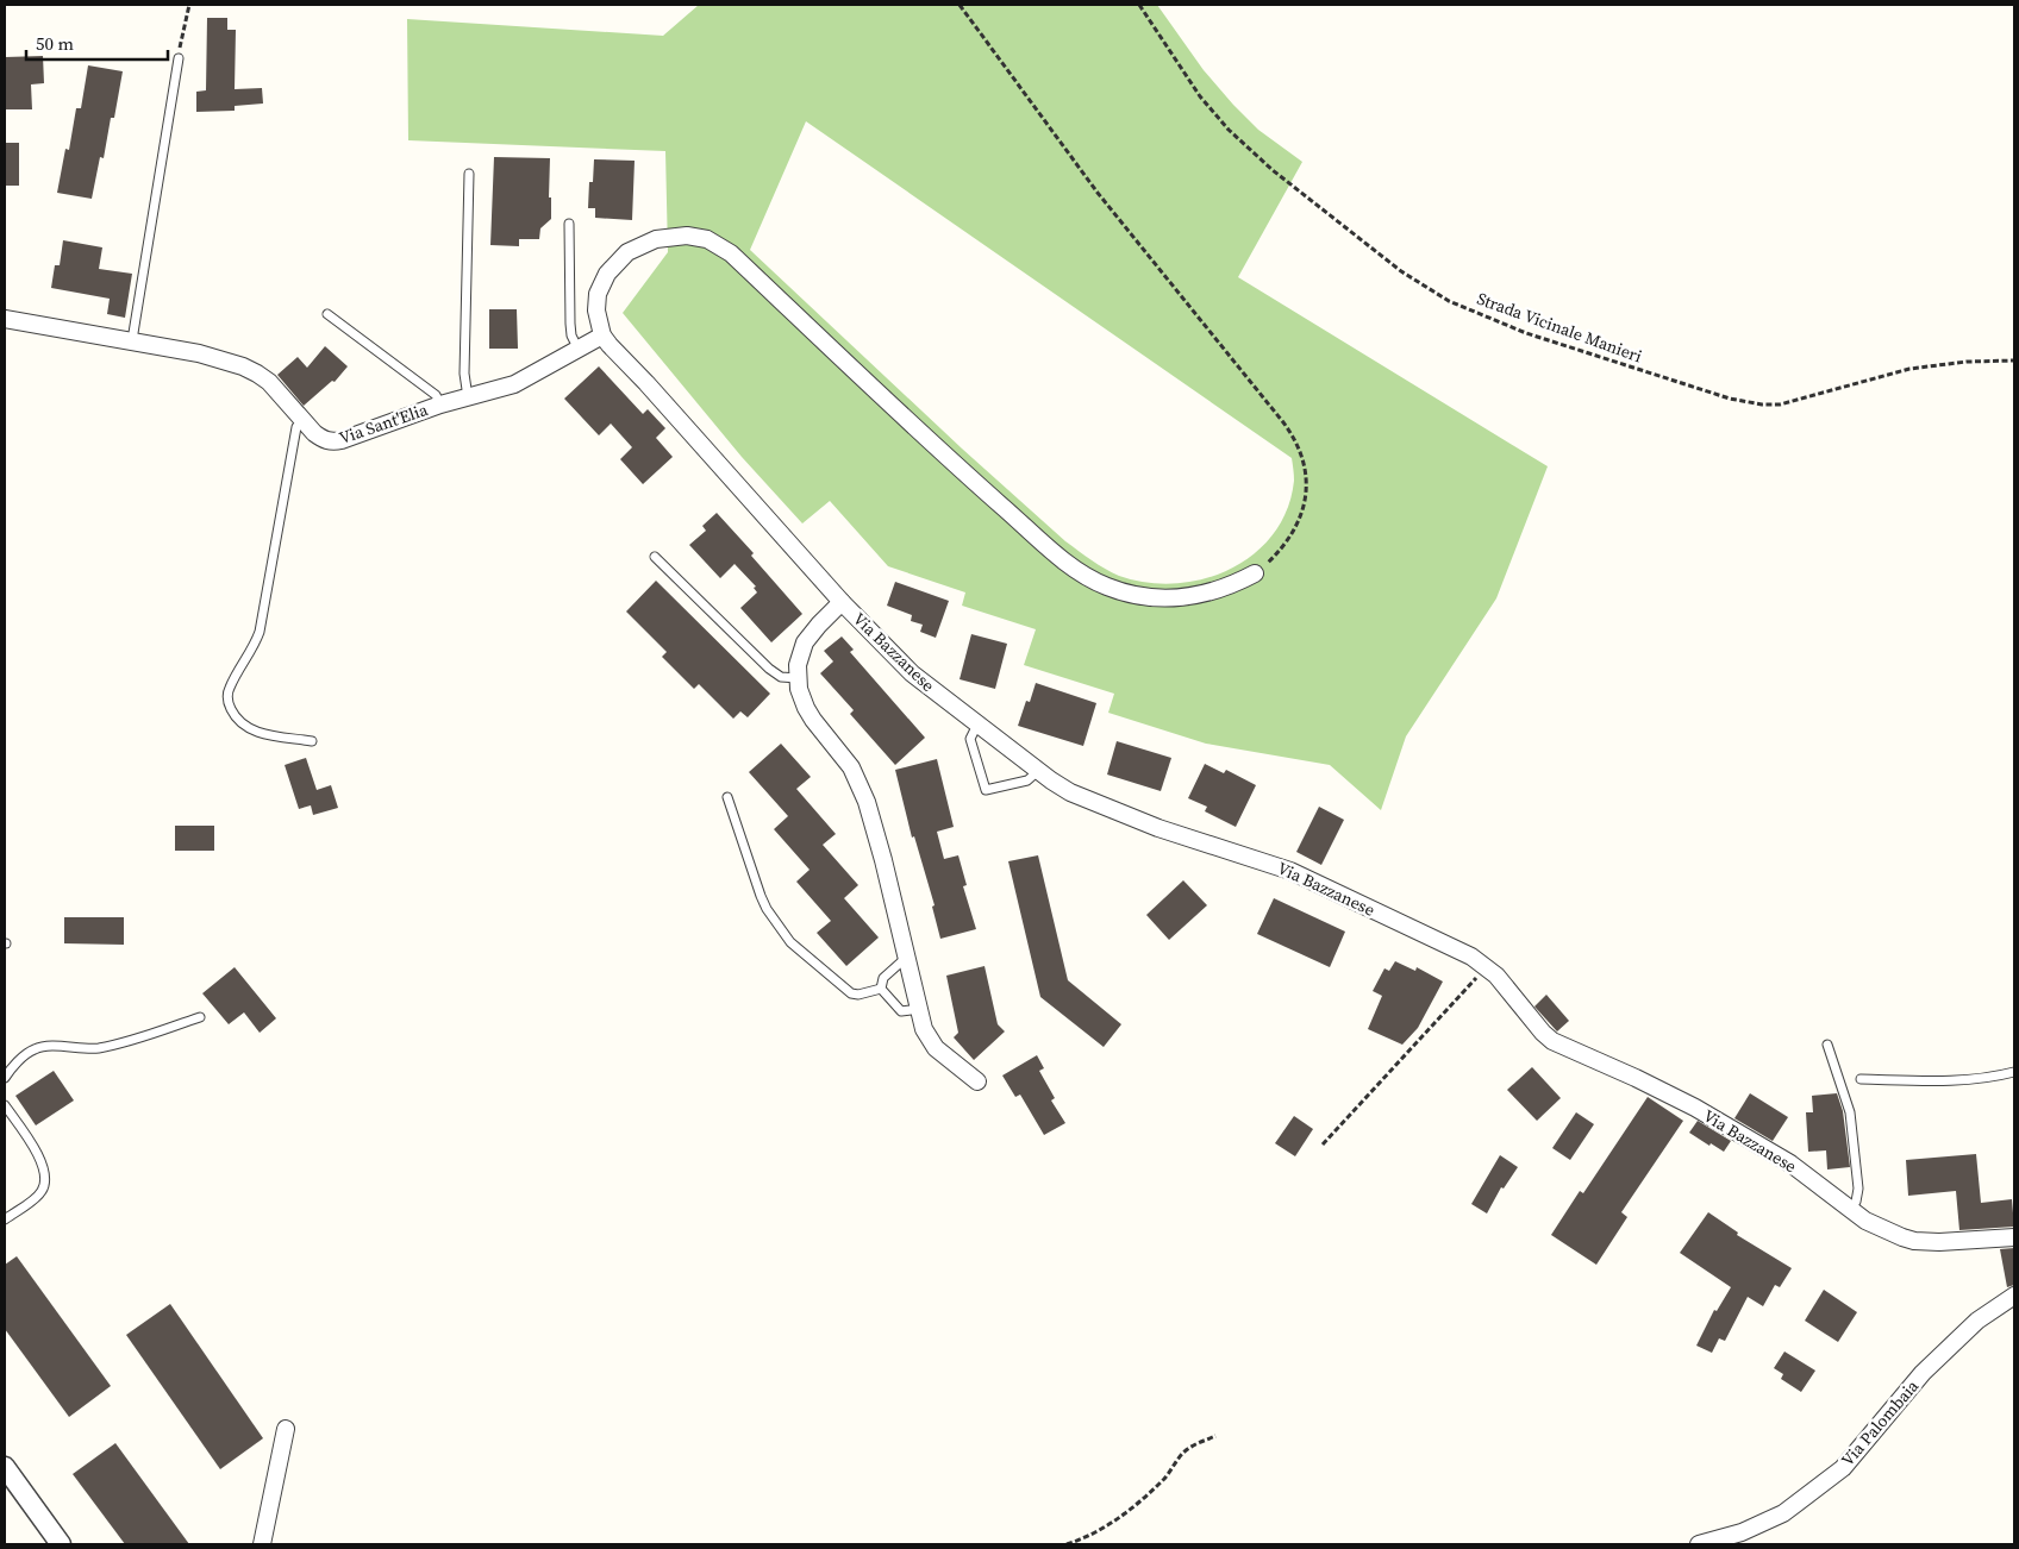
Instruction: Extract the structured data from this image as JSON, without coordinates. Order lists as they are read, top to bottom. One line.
{"streets":{"street":["Via Sant'Elia","Via Bazzanese","Via Palombaia"],"path":["Strada Vicinale Manieri"]},"crossings":[["Via Sant'Elia","Via Bazzanese"]],"scale_bar":"50 m"}
